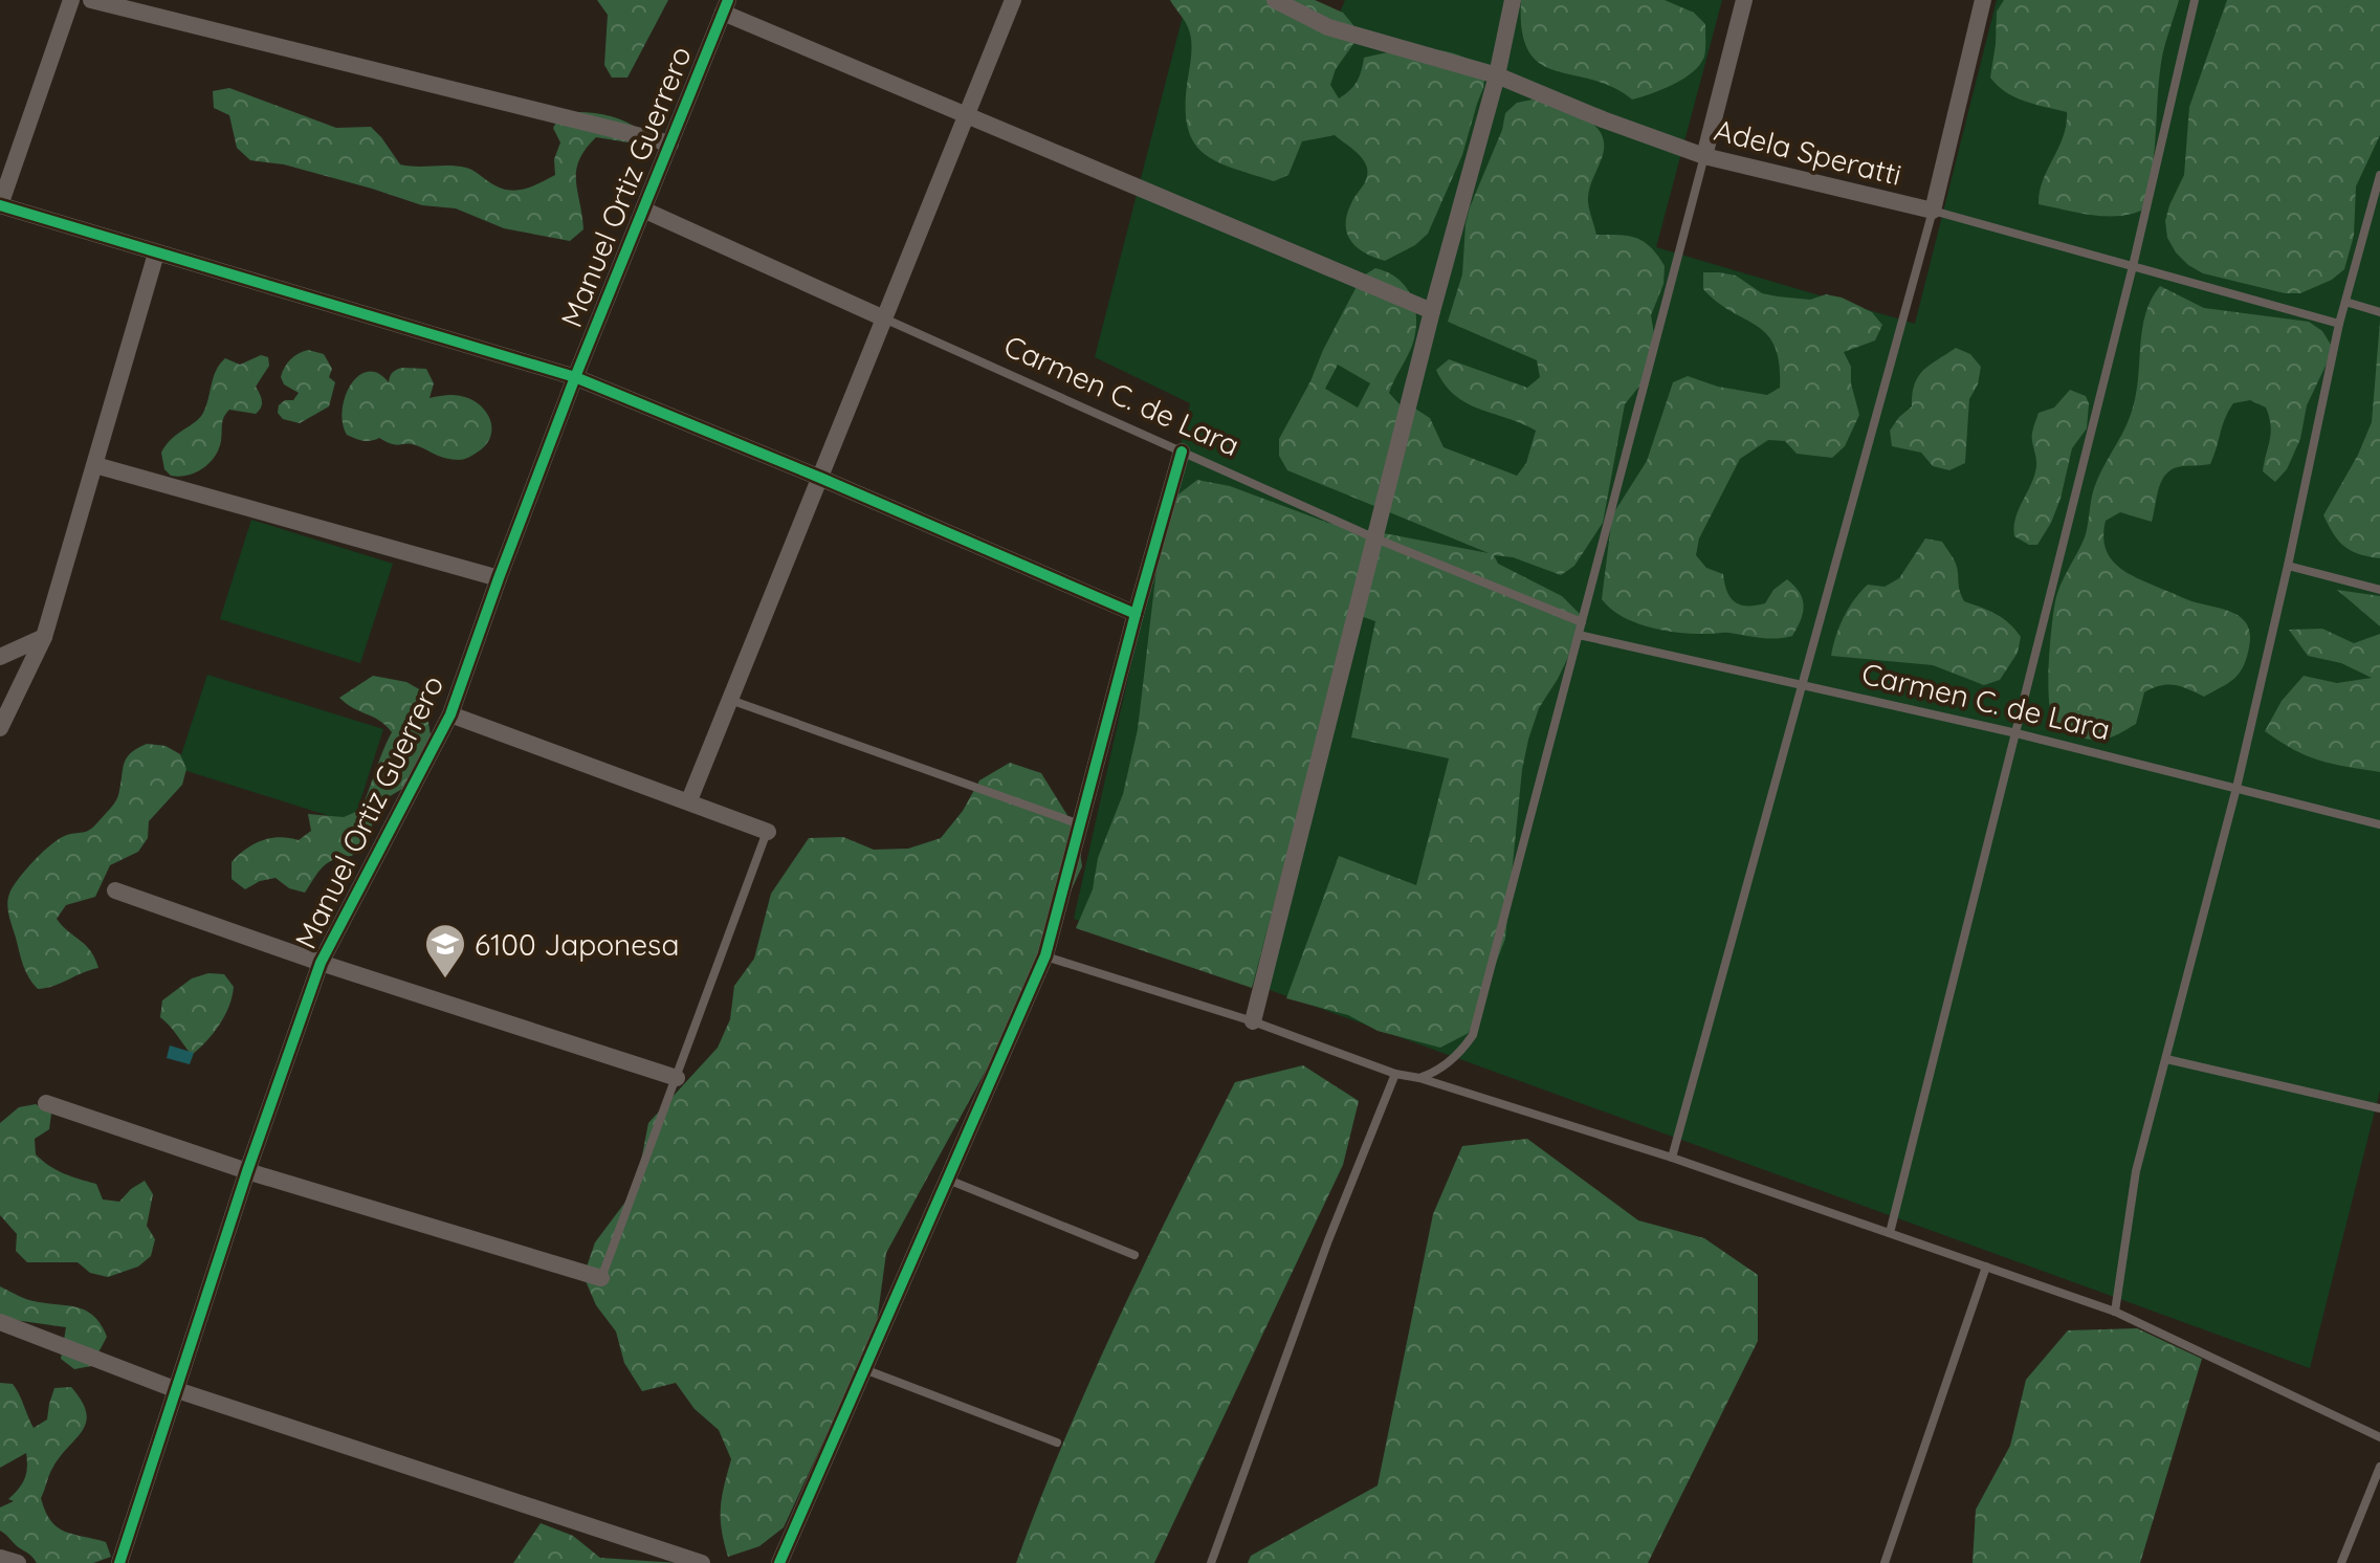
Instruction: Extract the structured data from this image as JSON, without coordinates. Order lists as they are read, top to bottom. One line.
{"streets":{"street":["Adela Speratti","Manuel Ortiz Guerrero","Carmen C. de Lara"]},"crossings":[["Manuel Ortiz Guerrero","Carmen C. de Lara"]],"places":{"school or university":["6100 Japonesa"]}}
